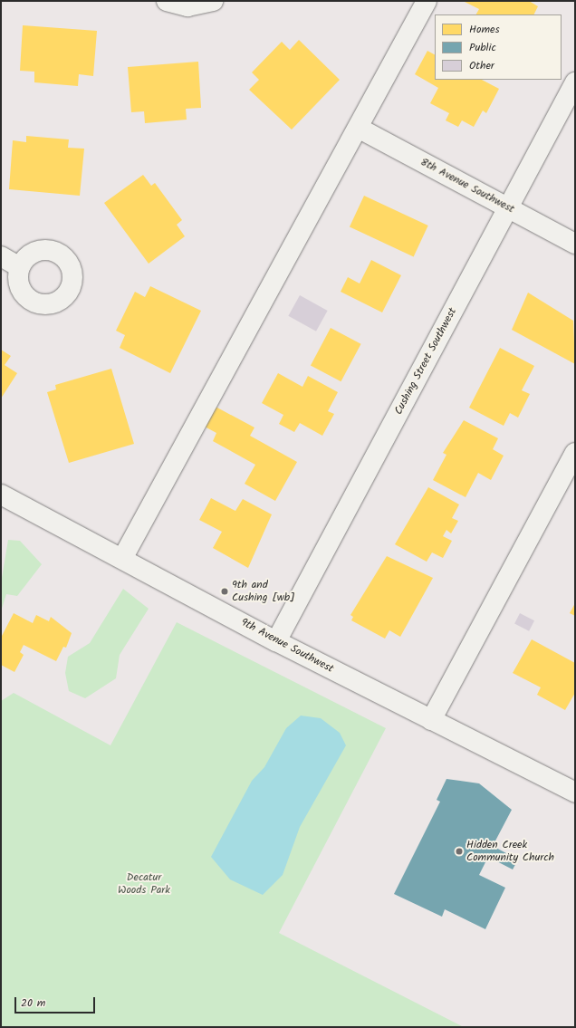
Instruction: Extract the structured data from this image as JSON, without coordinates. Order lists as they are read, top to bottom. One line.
{"streets":{"street":["8th Avenue Southwest","Cushing Street Southwest","9th Avenue Southwest"]},"crossings":[["8th Avenue Southwest","Cushing Street Southwest"],["Cushing Street Southwest","9th Avenue Southwest"]],"parks":["Decatur Woods Park"],"places":["9th and Cushing [wb]","Hidden Creek Community Church"],"legend":["Homes","Public","Other"],"scale_bar":"20 m"}
